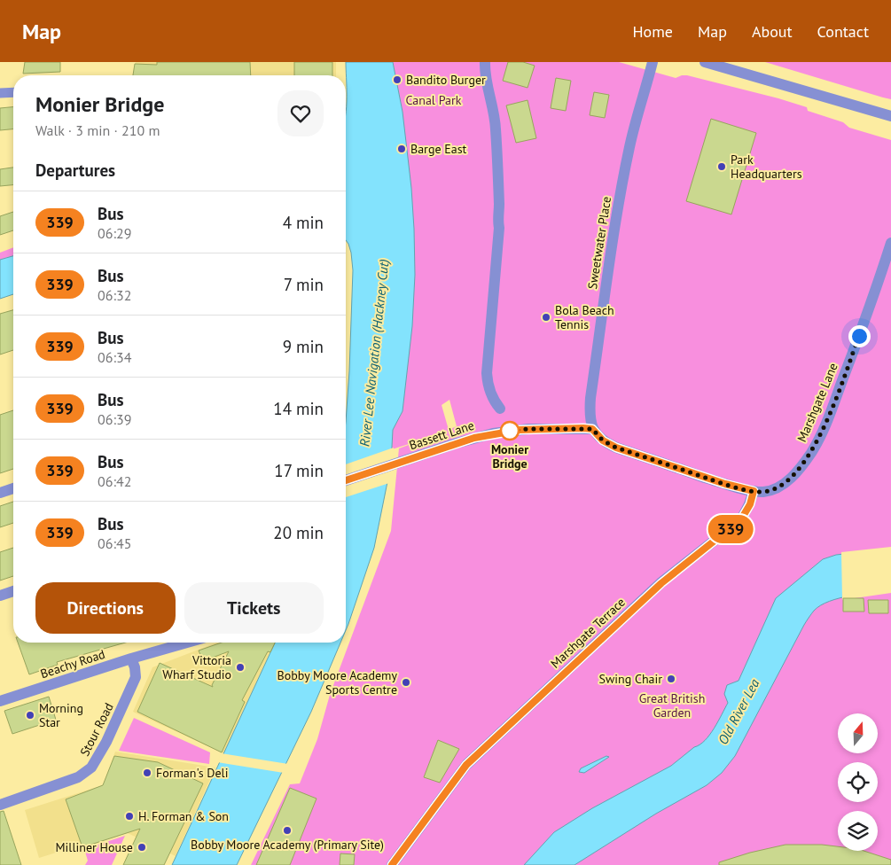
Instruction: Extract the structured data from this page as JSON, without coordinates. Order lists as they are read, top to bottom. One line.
{"streets":{"street":["Sweetwater Place","Marshgate Lane","Bassett Lane","Marshgate Terrace","Beachy Road","Stour Road"]},"crossings":[["Sweetwater Place","Bassett Lane"],["Marshgate Lane","Marshgate Terrace"],["Beachy Road","Stour Road"]],"water":["River Lee Navigation (Hackney Cut)","Old River Lea"],"parks":["Canal Park","Great British Garden"],"places":["Bandito Burger","Barge East","Park Headquarters","Bola Beach Tennis","Monier Bridge","Vittoria Wharf Studio","Swing Chair","Bobby Moore Academy Sports Centre","Morning Star","Forman's Deli","H. Forman & Son","Bobby Moore Academy (Primary Site)","Milliner House"],"lines":["bus line 339"],"north":"top","page":{"header":"Map","nav":["Home","Map","About","Contact"],"on_map":"339","heading":[["Monier Bridge","Walk · 3 min · 210 m"],"Departures"],"list":[{"mark":"339","name":"Bus","note":"06:29","value":"4 min"},{"mark":"339","name":"Bus","note":"06:32","value":"7 min"},{"mark":"339","name":"Bus","note":"06:34","value":"9 min"},{"mark":"339","name":"Bus","note":"06:39","value":"14 min"},{"mark":"339","name":"Bus","note":"06:42","value":"17 min"},{"mark":"339","name":"Bus","note":"06:45","value":"20 min"}],"buttons":["Directions","Tickets"]}}
